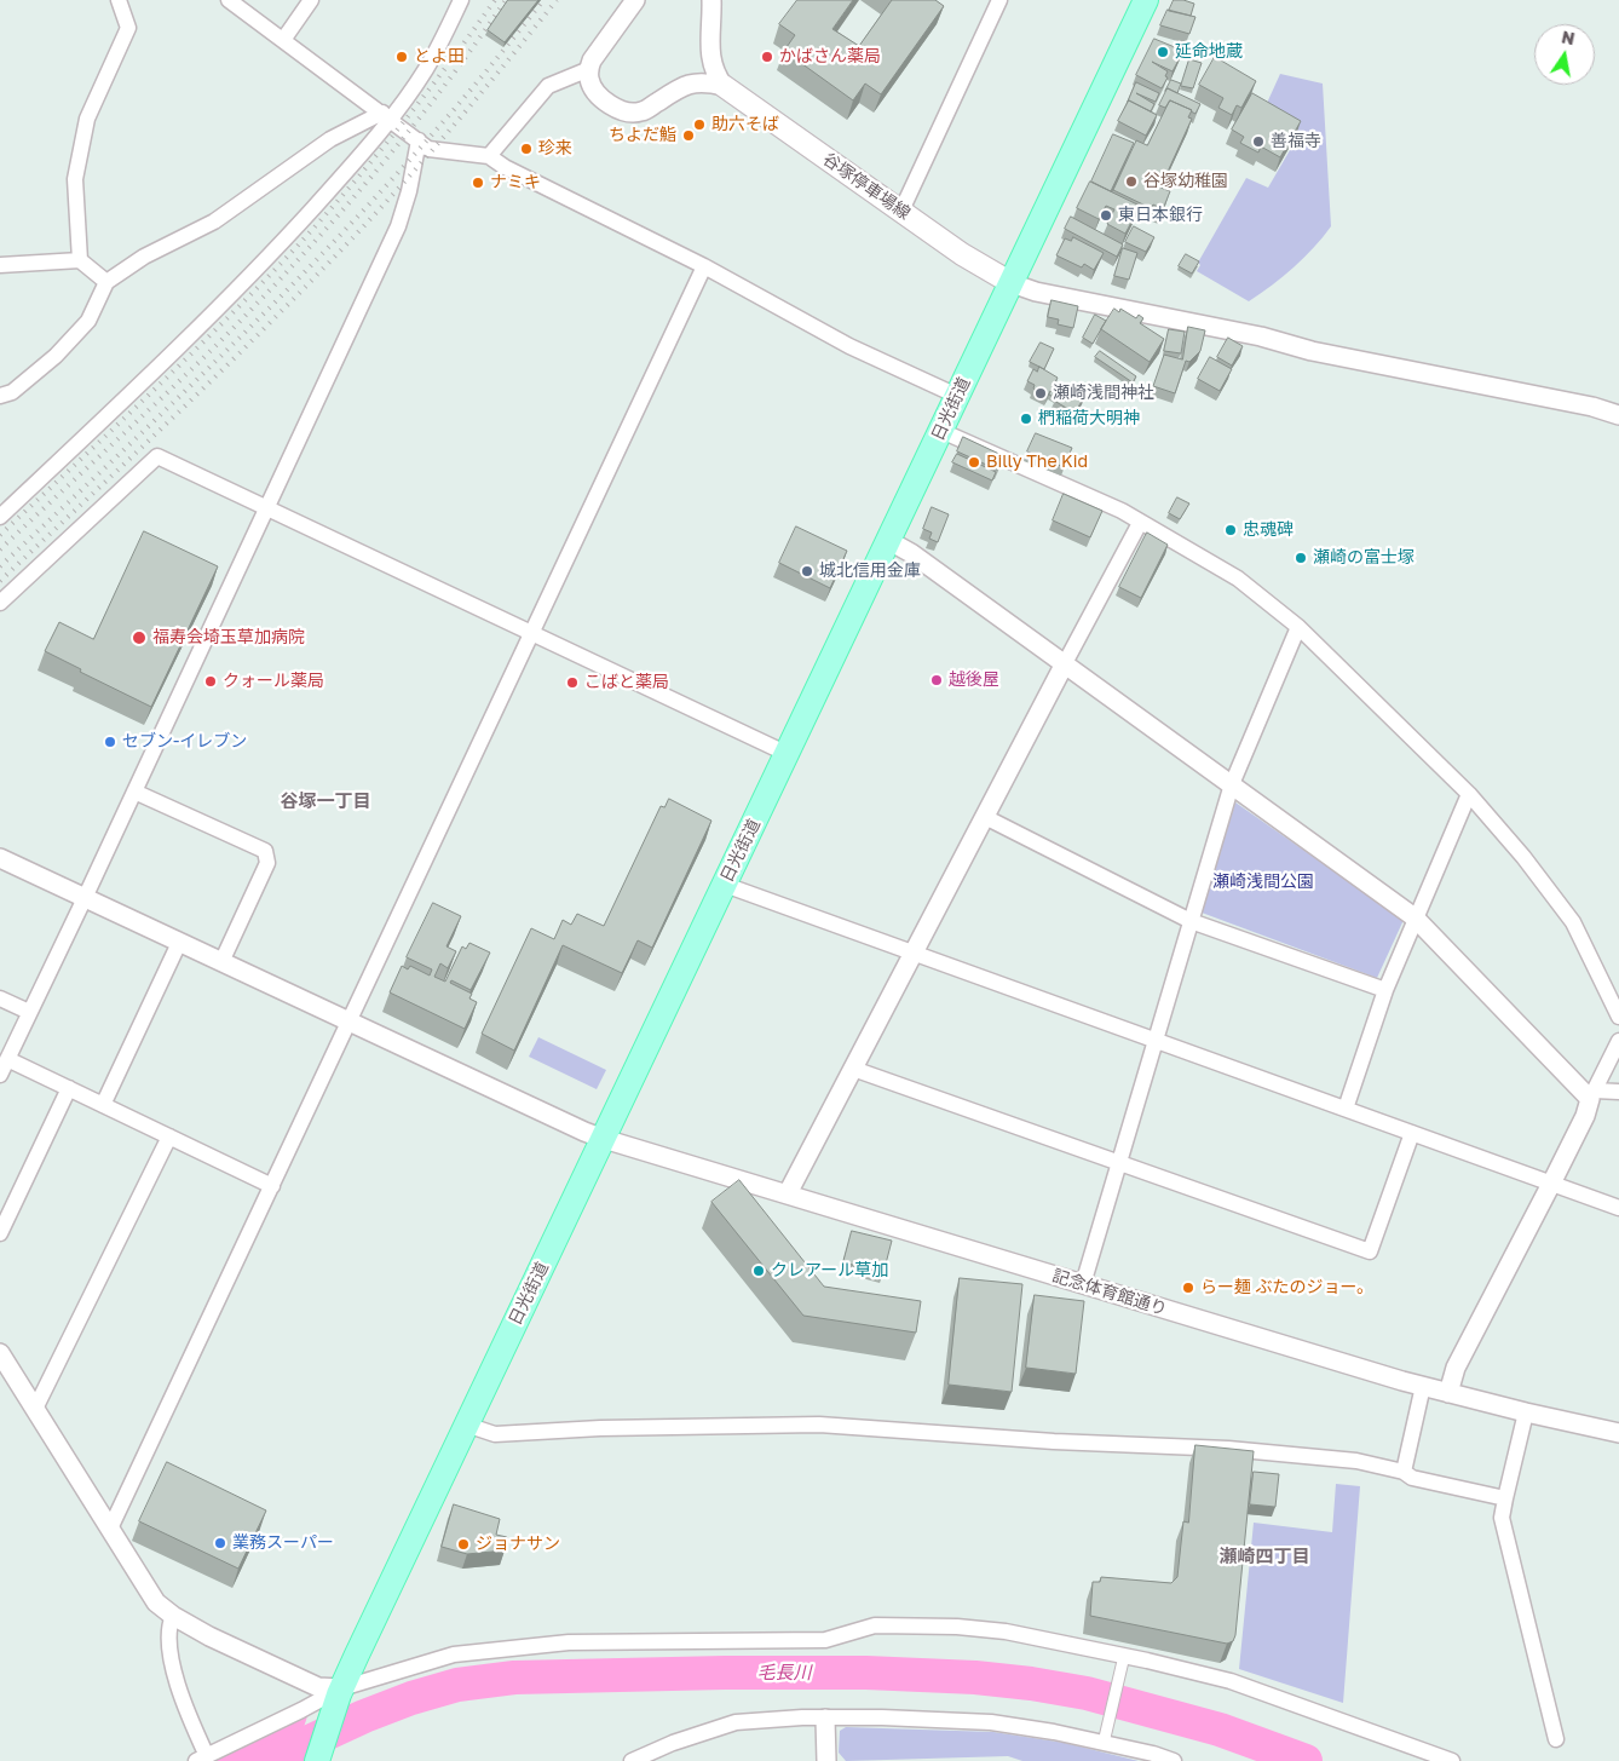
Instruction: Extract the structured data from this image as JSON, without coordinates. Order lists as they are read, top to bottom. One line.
{"streets":{"main road":["谷塚停車場線","日光街道"],"street":["記念体育館通り"]},"crossings":[["谷塚停車場線","日光街道"],["日光街道","記念体育館通り"]],"districts":["谷塚一丁目","瀬崎四丁目"],"water":["毛長川"],"parks":["瀬崎浅間公園"],"places":["延命地蔵","とよ田","かばさん薬局","助六そば","ちよだ鮨","善福寺","珍来","谷塚幼稚園","ナミキ","東日本銀行","瀬崎浅間神社","椚稲荷大明神","Billy The Kid","忠魂碑","瀬崎の富士塚","城北信用金庫","福寿会埼玉草加病院","越後屋","クォール薬局","こばと薬局","セブン-イレブン","クレアール草加","らー麺 ぶたのジョー。","業務スーパー","ジョナサン"],"north":"top"}
